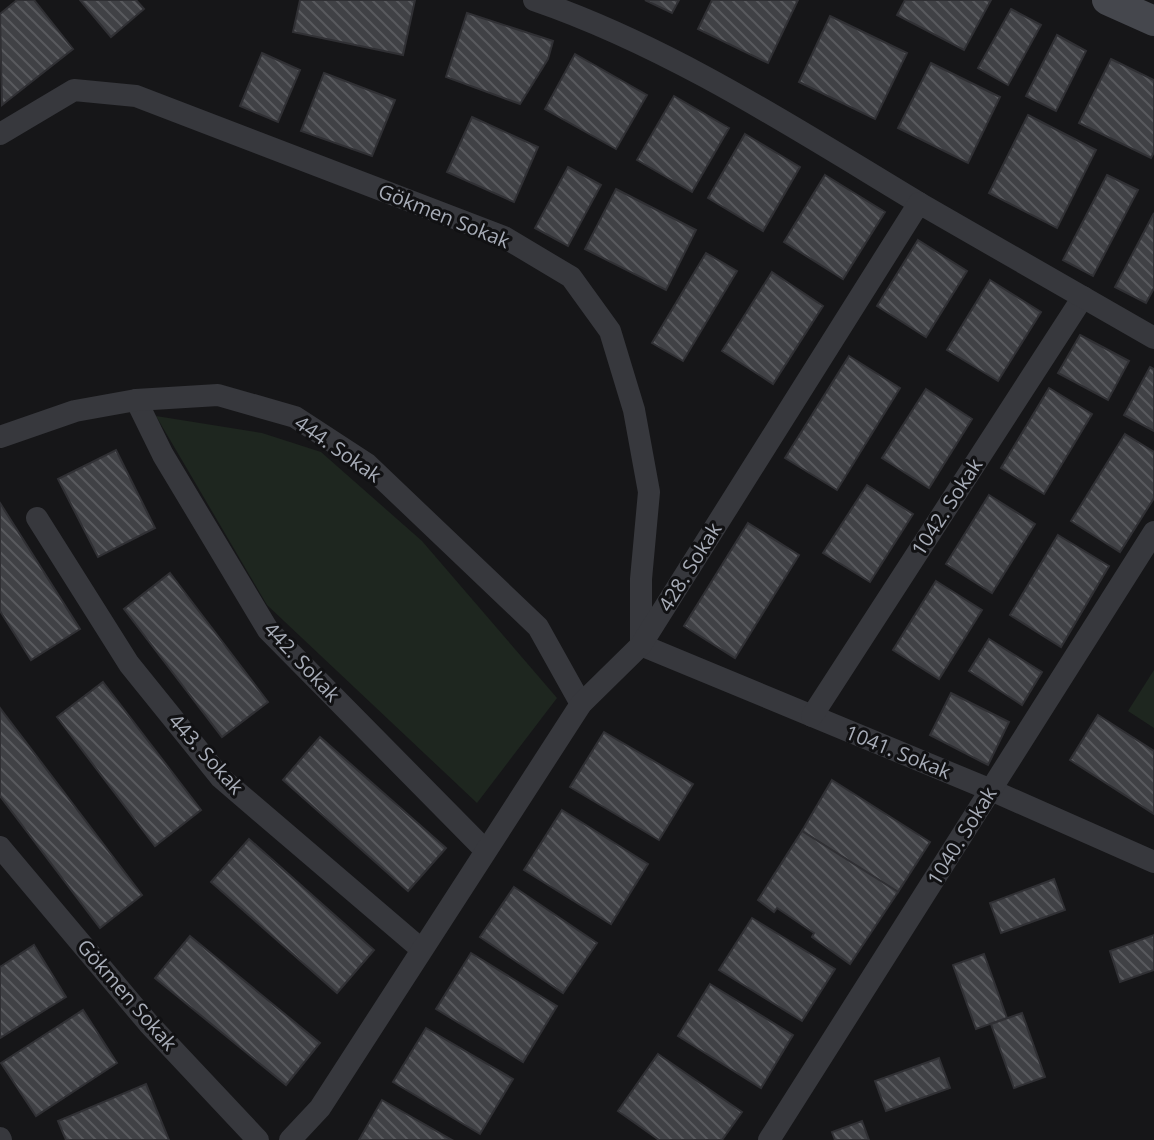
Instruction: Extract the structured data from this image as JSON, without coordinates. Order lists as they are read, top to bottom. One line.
{"streets":{"street":["Gökmen Sokak","444. Sokak","1042. Sokak","428. Sokak","442. Sokak","1041. Sokak","443. Sokak","1040. Sokak"]},"crossings":[["Gökmen Sokak","428. Sokak"],["Gökmen Sokak","1041. Sokak"],["444. Sokak","428. Sokak"],["444. Sokak","442. Sokak"],["1042. Sokak","1041. Sokak"],["428. Sokak","442. Sokak"],["428. Sokak","1041. Sokak"],["428. Sokak","443. Sokak"],["1041. Sokak","1040. Sokak"]]}
